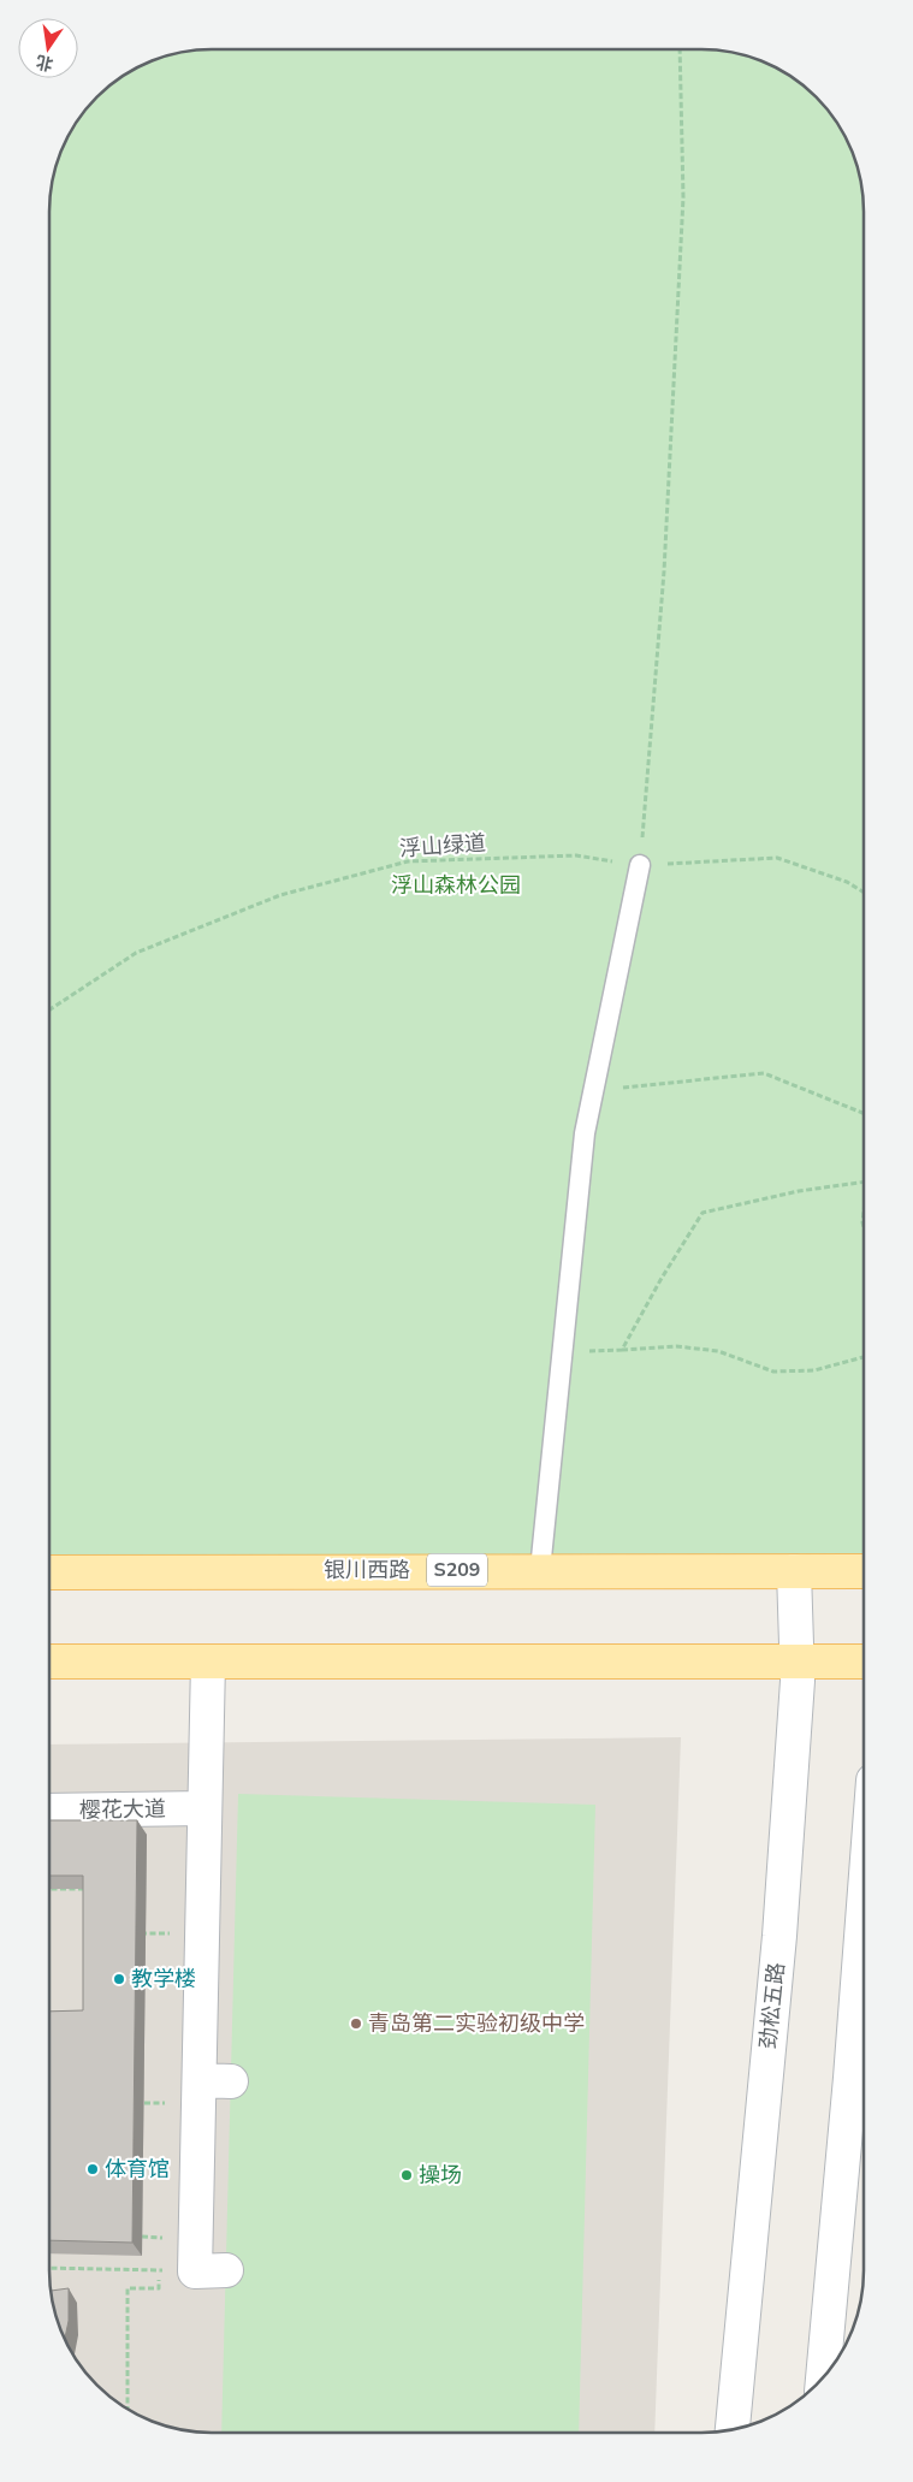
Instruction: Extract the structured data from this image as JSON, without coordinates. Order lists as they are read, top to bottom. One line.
{"streets":{"main road":["银川西路","S209","樱花大道","劲松五路"],"path":["浮山绿道"]},"crossings":[["银川西路","劲松五路"]],"parks":["浮山森林公园"],"places":["教学楼","青岛第二实验初级中学","体育馆","操场"],"north":"bottom"}
